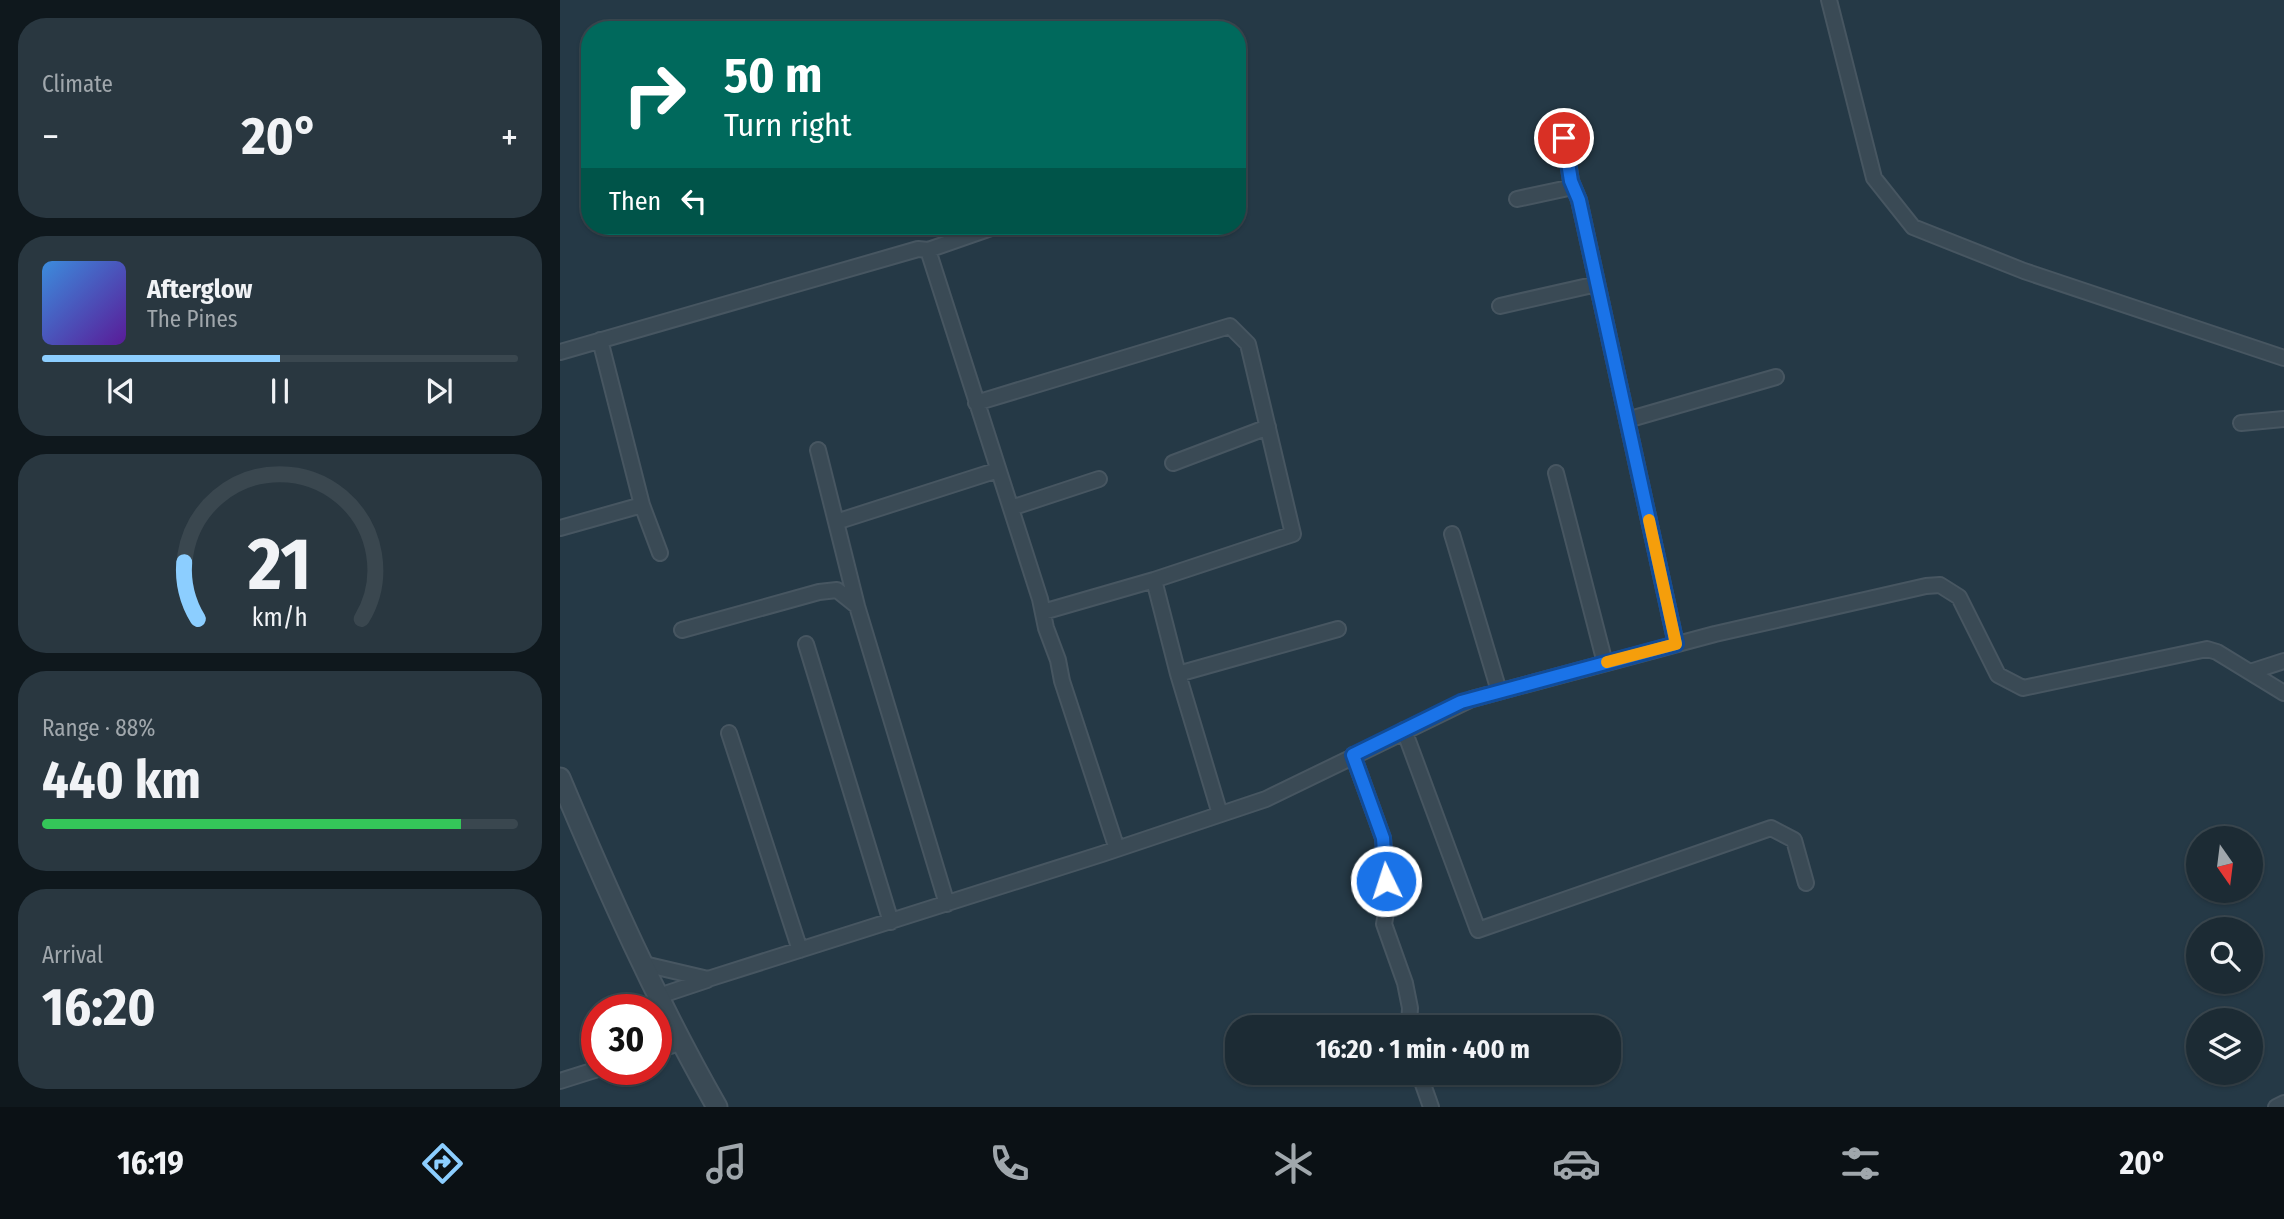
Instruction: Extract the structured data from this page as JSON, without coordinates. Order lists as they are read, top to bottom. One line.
{"north":"bottom","page":{"tile":["Climate",["Range · 88%","440 km"],["Arrival","16:20"]],"turn":["50 m","Turn right"],"heat":["−","20°","+"],"then":"Then","song":["Afterglow","The Pines"],"limit":"30","trip":"16:20 · 1 min · 400 m","tabs":["16:19","20°"],"gauge":["21","km/h"]}}
